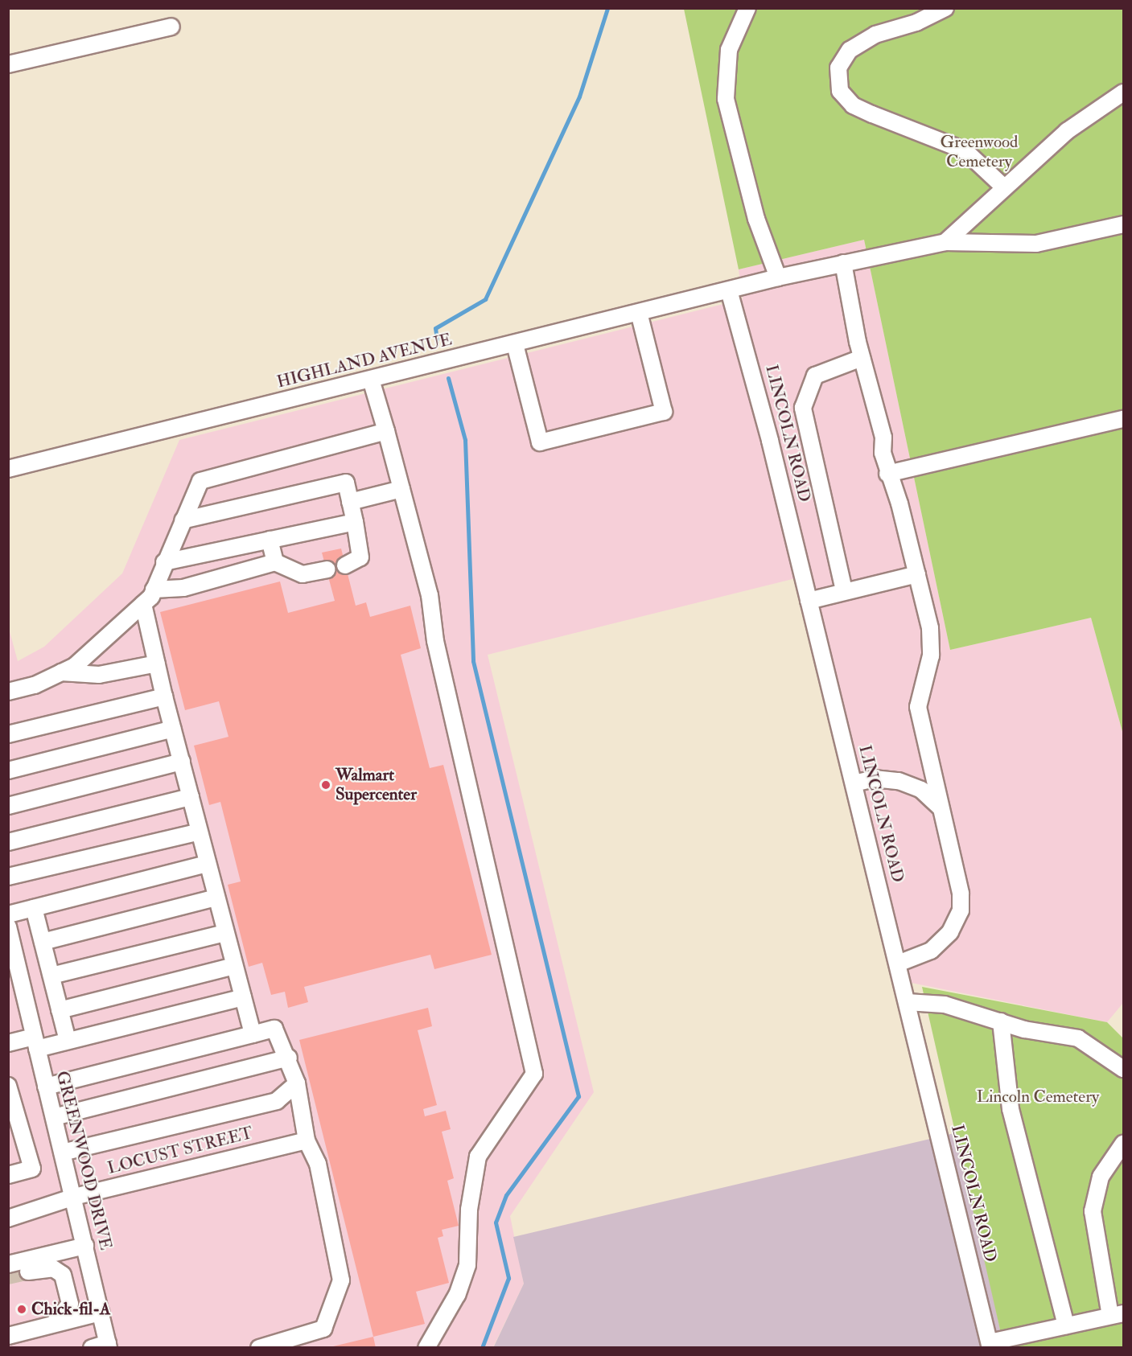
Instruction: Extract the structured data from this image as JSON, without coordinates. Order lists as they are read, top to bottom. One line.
{"streets":{"street":["HIGHLAND AVENUE","LINCOLN ROAD","LOCUST STREET","GREENWOOD DRIVE"]},"crossings":[["HIGHLAND AVENUE","LINCOLN ROAD"],["LOCUST STREET","GREENWOOD DRIVE"]],"parks":["Greenwood Cemetery","Lincoln Cemetery"],"places":["Walmart Supercenter","Chick-fil-A"]}
